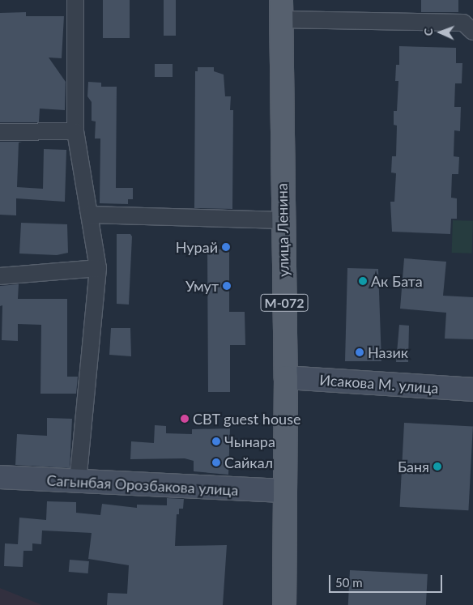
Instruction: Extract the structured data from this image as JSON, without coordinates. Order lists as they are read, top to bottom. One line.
{"streets":{"main road":["улица Ленина","М-072"],"street":["Исакова М. улица","Сагынбая Орозбакова улица"]},"crossings":[["улица Ленина","Исакова М. улица"],["улица Ленина","Сагынбая Орозбакова улица"]],"places":["Нурай","Ак Бата","Умут","Назик","CBT guest house","Чынара","Сайкал","Баня"],"scale_bar":"50 m","north":"left"}
